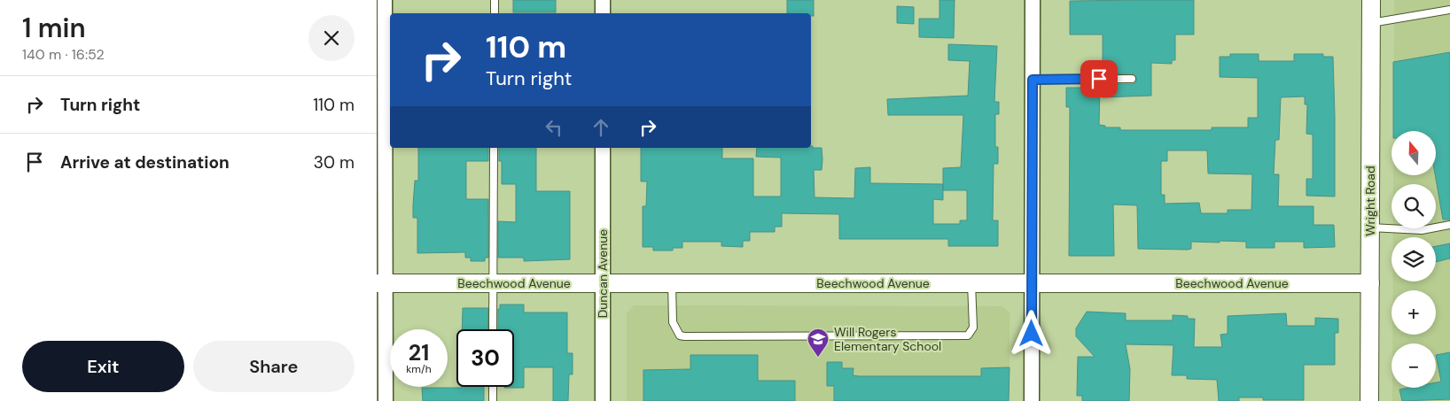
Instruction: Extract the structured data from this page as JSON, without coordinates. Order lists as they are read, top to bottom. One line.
{"streets":{"street":["Wright Road","Duncan Avenue","Beechwood Avenue"]},"crossings":[["Wright Road","Beechwood Avenue"],["Duncan Avenue","Beechwood Avenue"]],"places":{"school or university":["Will Rogers Elementary School"]},"north":"top","page":{"heading":["1 min","140 m · 16:52"],"turn":["110 m","Turn right"],"list":[{"name":"Turn right","value":"110 m"},{"name":"Arrive at destination","value":"30 m"}],"map_buttons":["+","−"],"speed":"21 km/h","limit":"30","buttons":["Exit","Share"]}}
